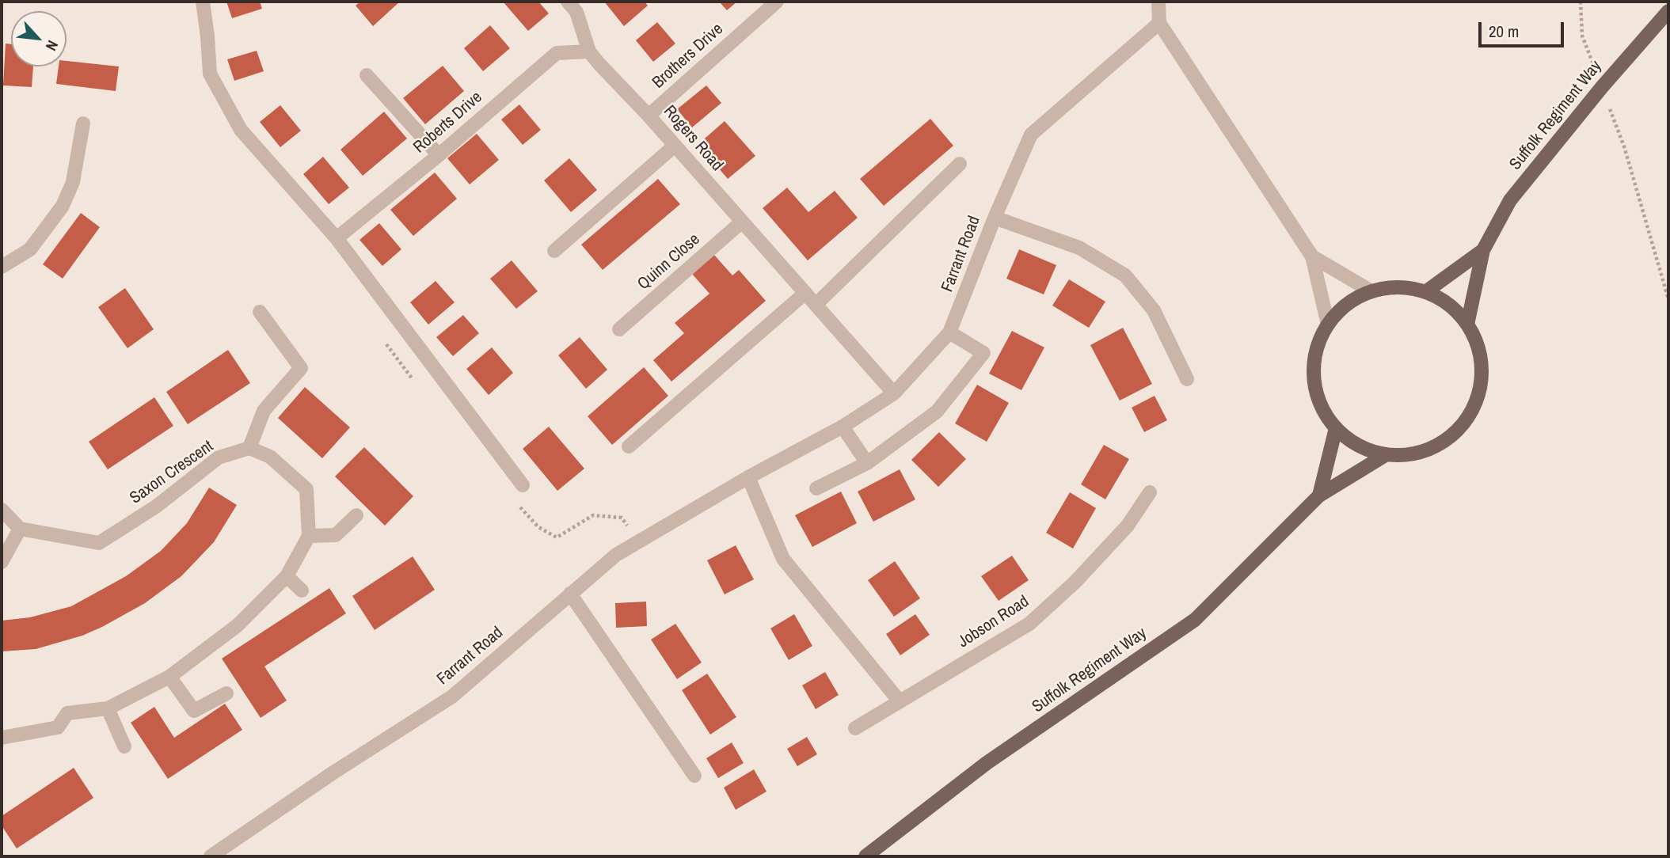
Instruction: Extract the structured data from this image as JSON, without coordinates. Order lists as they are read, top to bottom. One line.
{"streets":{"main road":["Suffolk Regiment Way"],"street":["Brothers Drive","Roberts Drive","Rogers Road","Farrant Road","Quinn Close","Saxon Crescent","Jobson Road"]},"crossings":[["Brothers Drive","Rogers Road"],["Roberts Drive","Rogers Road"],["Rogers Road","Farrant Road"],["Rogers Road","Quinn Close"]],"scale_bar":"20 m","north":"bottom right"}
